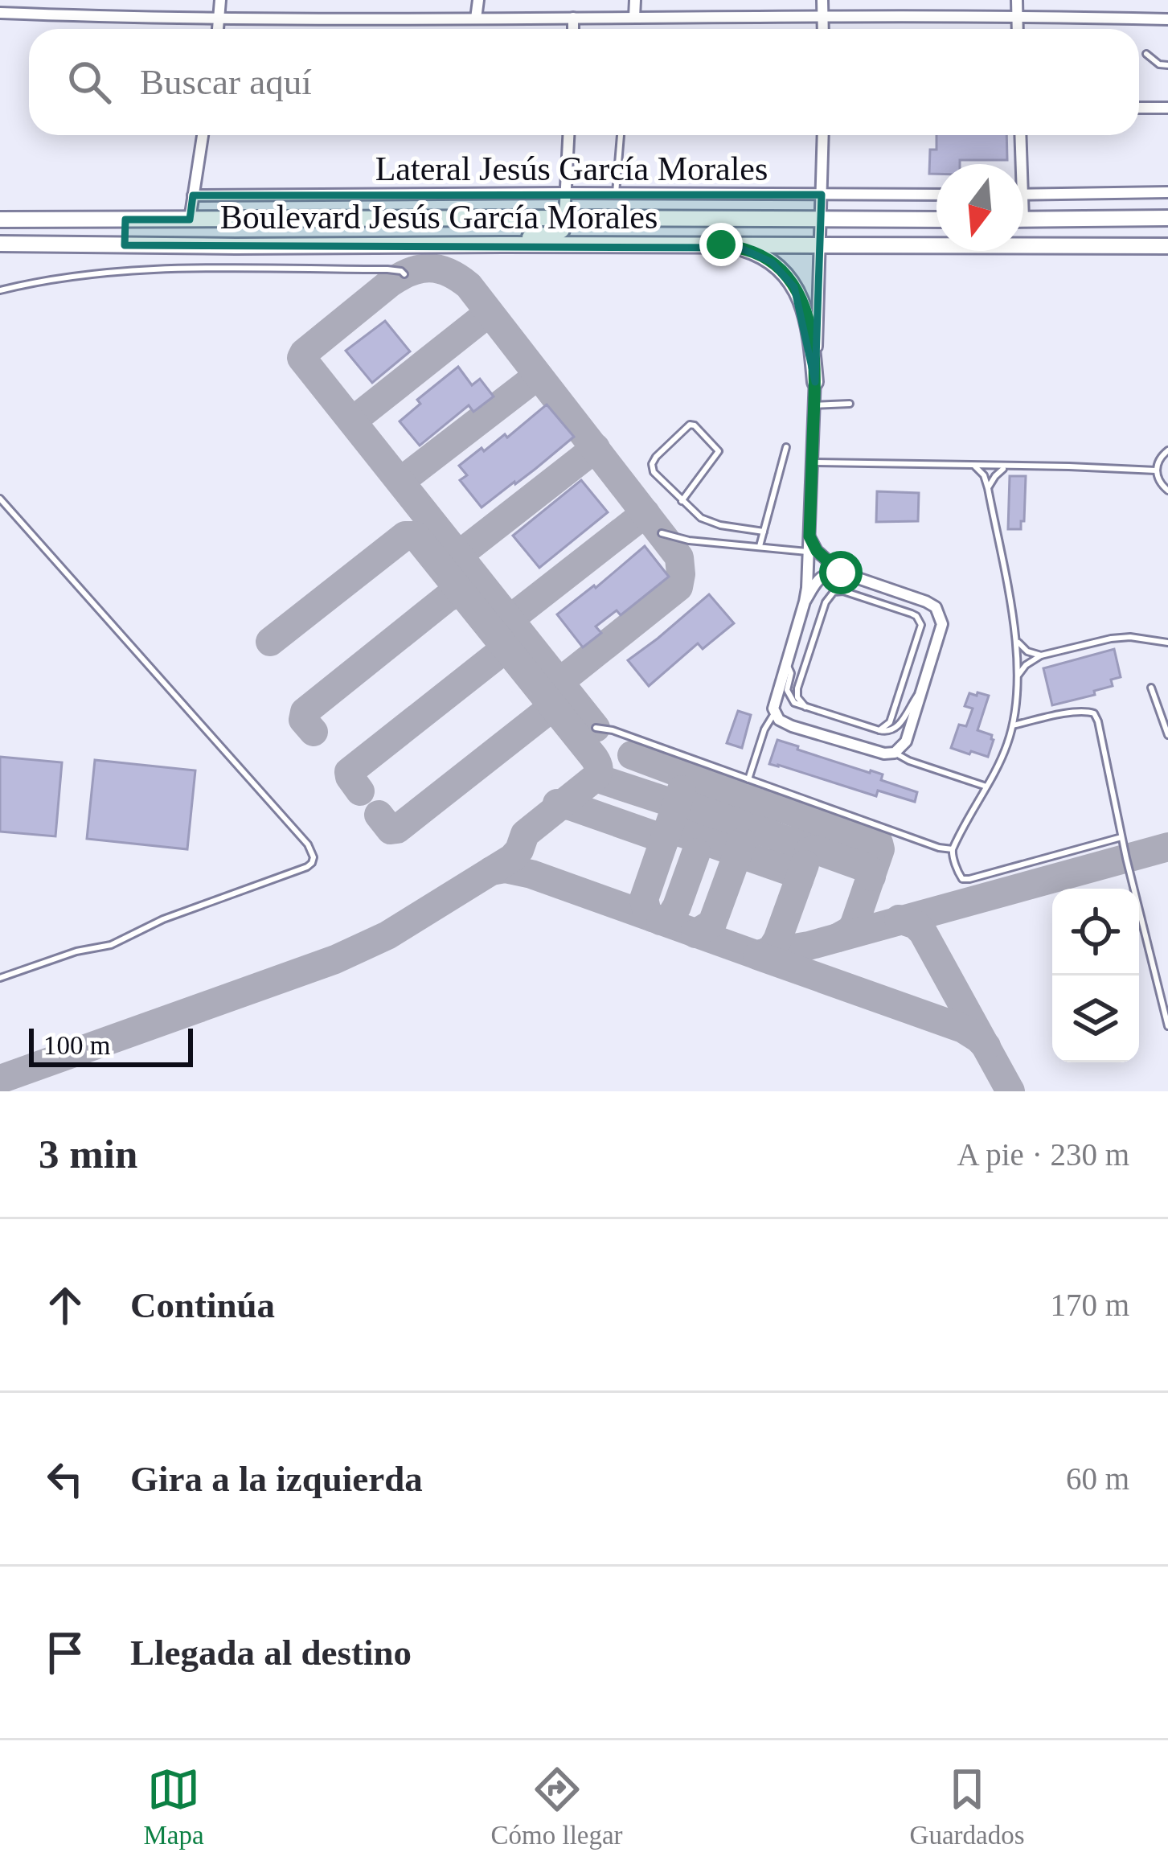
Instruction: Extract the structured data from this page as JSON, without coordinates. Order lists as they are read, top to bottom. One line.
{"streets":{"main road":["Boulevard Jesús García Morales"],"street":["Lateral Jesús García Morales"]},"scale_bar":"100 m","north":"bottom","page":{"search":"Buscar aquí","scale":"100 m","heading":["3 min","A pie · 230 m"],"list":[["Continúa","170 m"],["Gira a la izquierda","60 m"],"Llegada al destino"],"nav":["Mapa","Cómo llegar","Guardados"]}}
